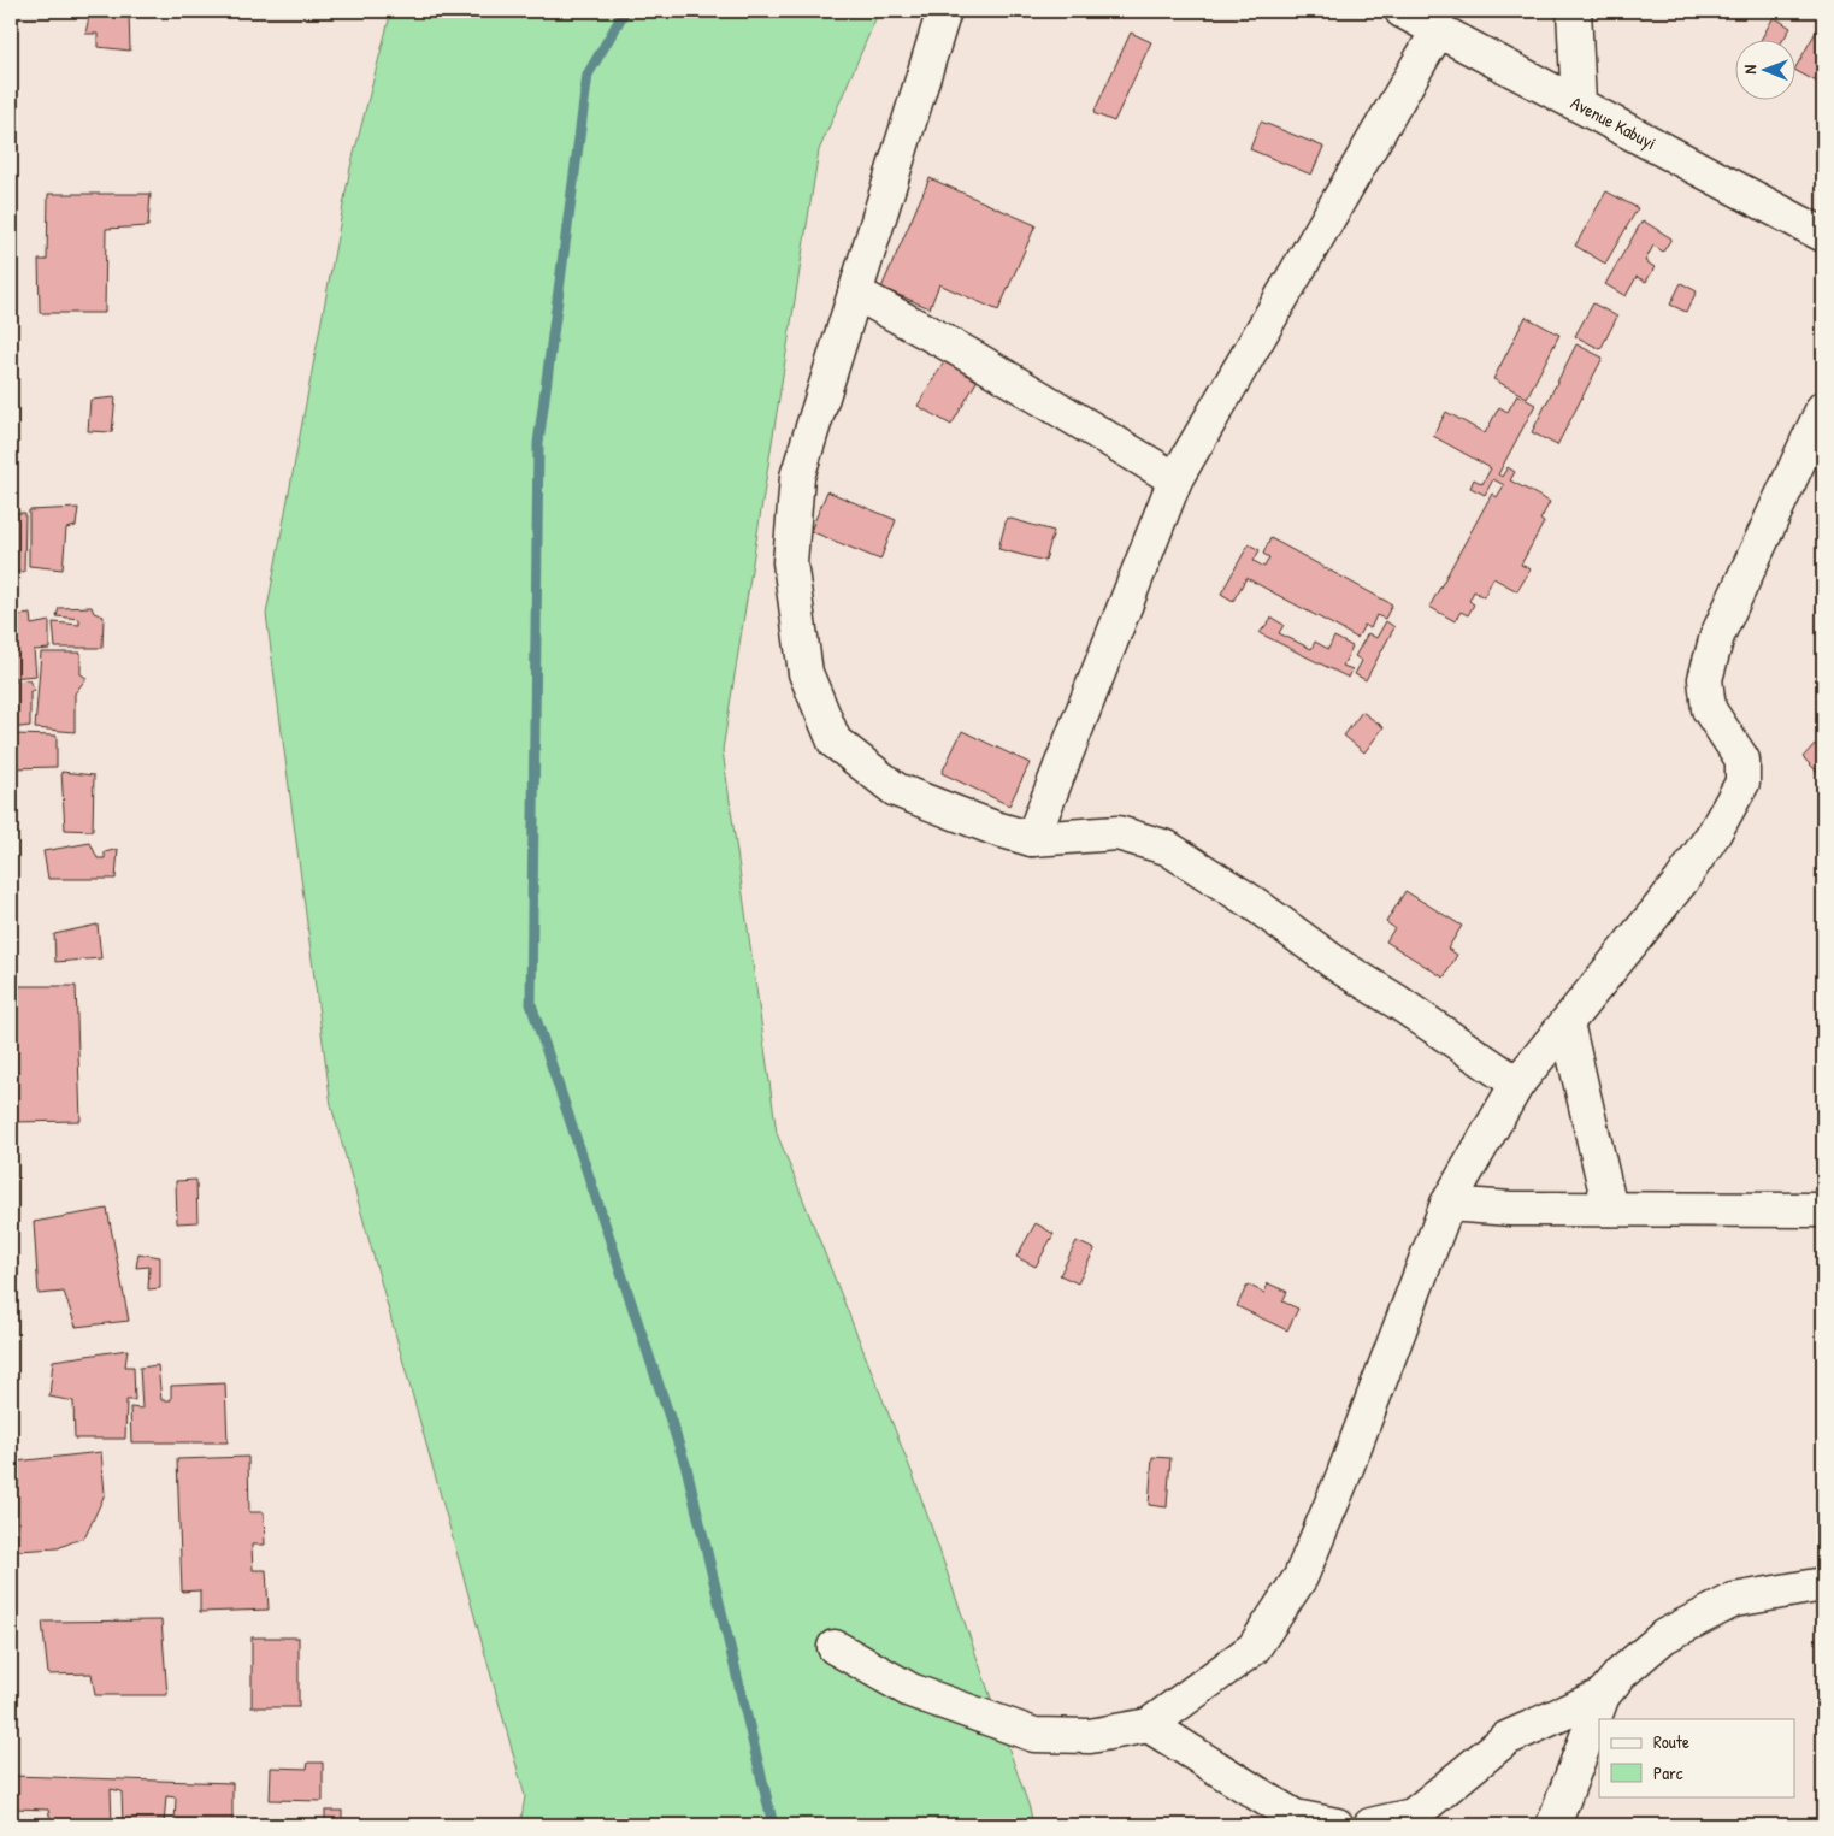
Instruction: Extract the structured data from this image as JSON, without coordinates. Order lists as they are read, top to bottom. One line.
{"streets":{"street":["Avenue Kabuyi"]},"legend":["Route","Parc"],"north":"left"}
